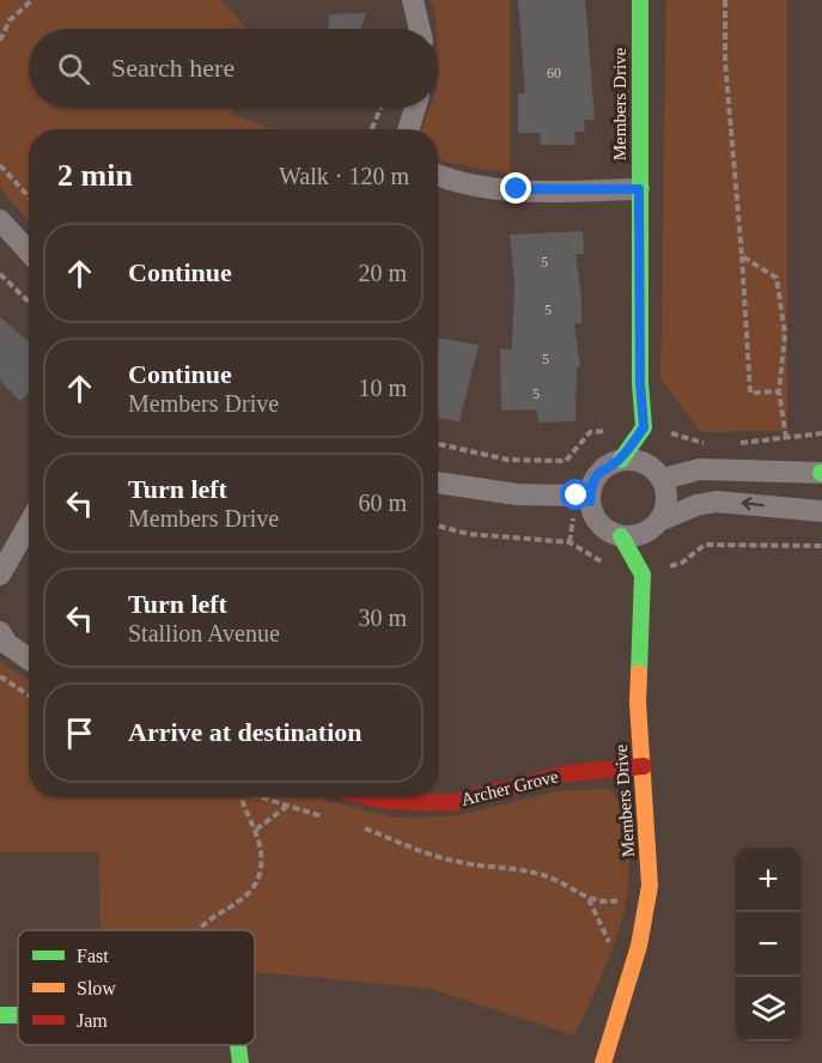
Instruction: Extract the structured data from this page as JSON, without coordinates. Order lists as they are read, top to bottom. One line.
{"streets":{"street":["Members Drive","Archer Grove"]},"crossings":[["Members Drive","Archer Grove"]],"house_numbers":["60","5","5","5","5"],"legend":["Fast","Slow","Jam"],"page":{"search":"Search here","heading":["2 min","Walk · 120 m"],"list":[["Continue","20 m"],["Continue","Members Drive","10 m"],["Turn left","Members Drive","60 m"],["Turn left","Stallion Avenue","30 m"],"Arrive at destination"],"map_buttons":["+","−"]}}
